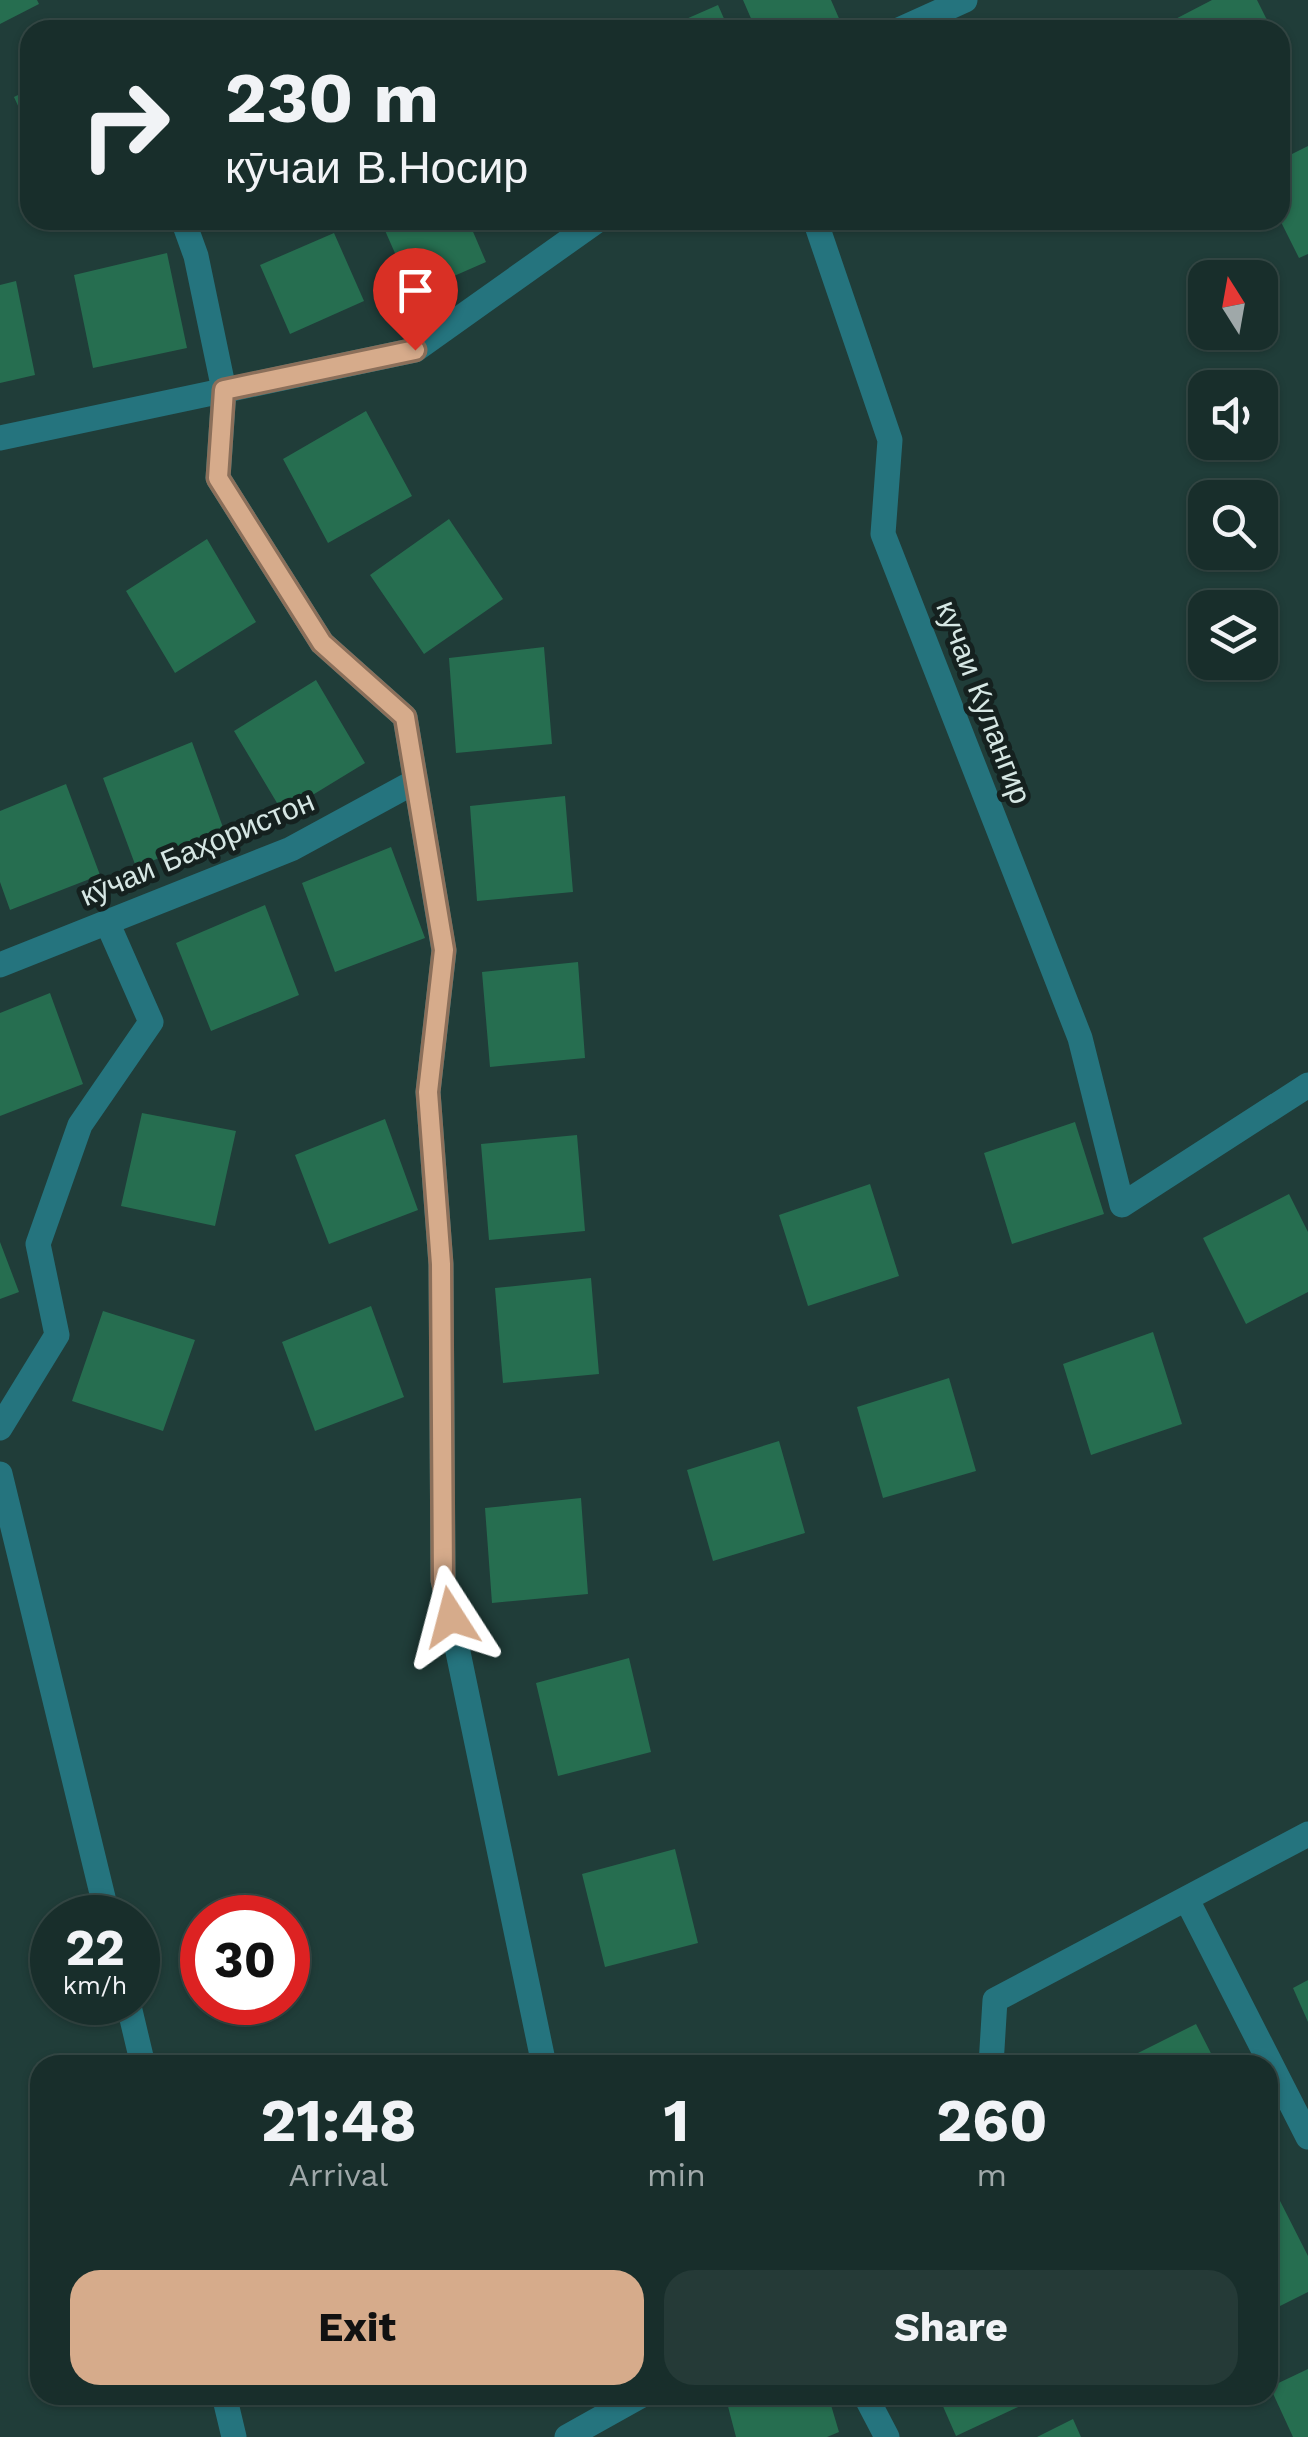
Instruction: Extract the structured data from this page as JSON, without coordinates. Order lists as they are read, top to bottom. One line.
{"streets":{"street":["кучаи Кулангир","кӯчаи Баҳористон"]},"north":"top","page":{"turn":["230 m","кӯчаи В.Носир"],"speed":"22 km/h","limit":"30","eta":["21:48","Arrival","1","min","260","m"],"buttons":["Exit","Share"]}}
